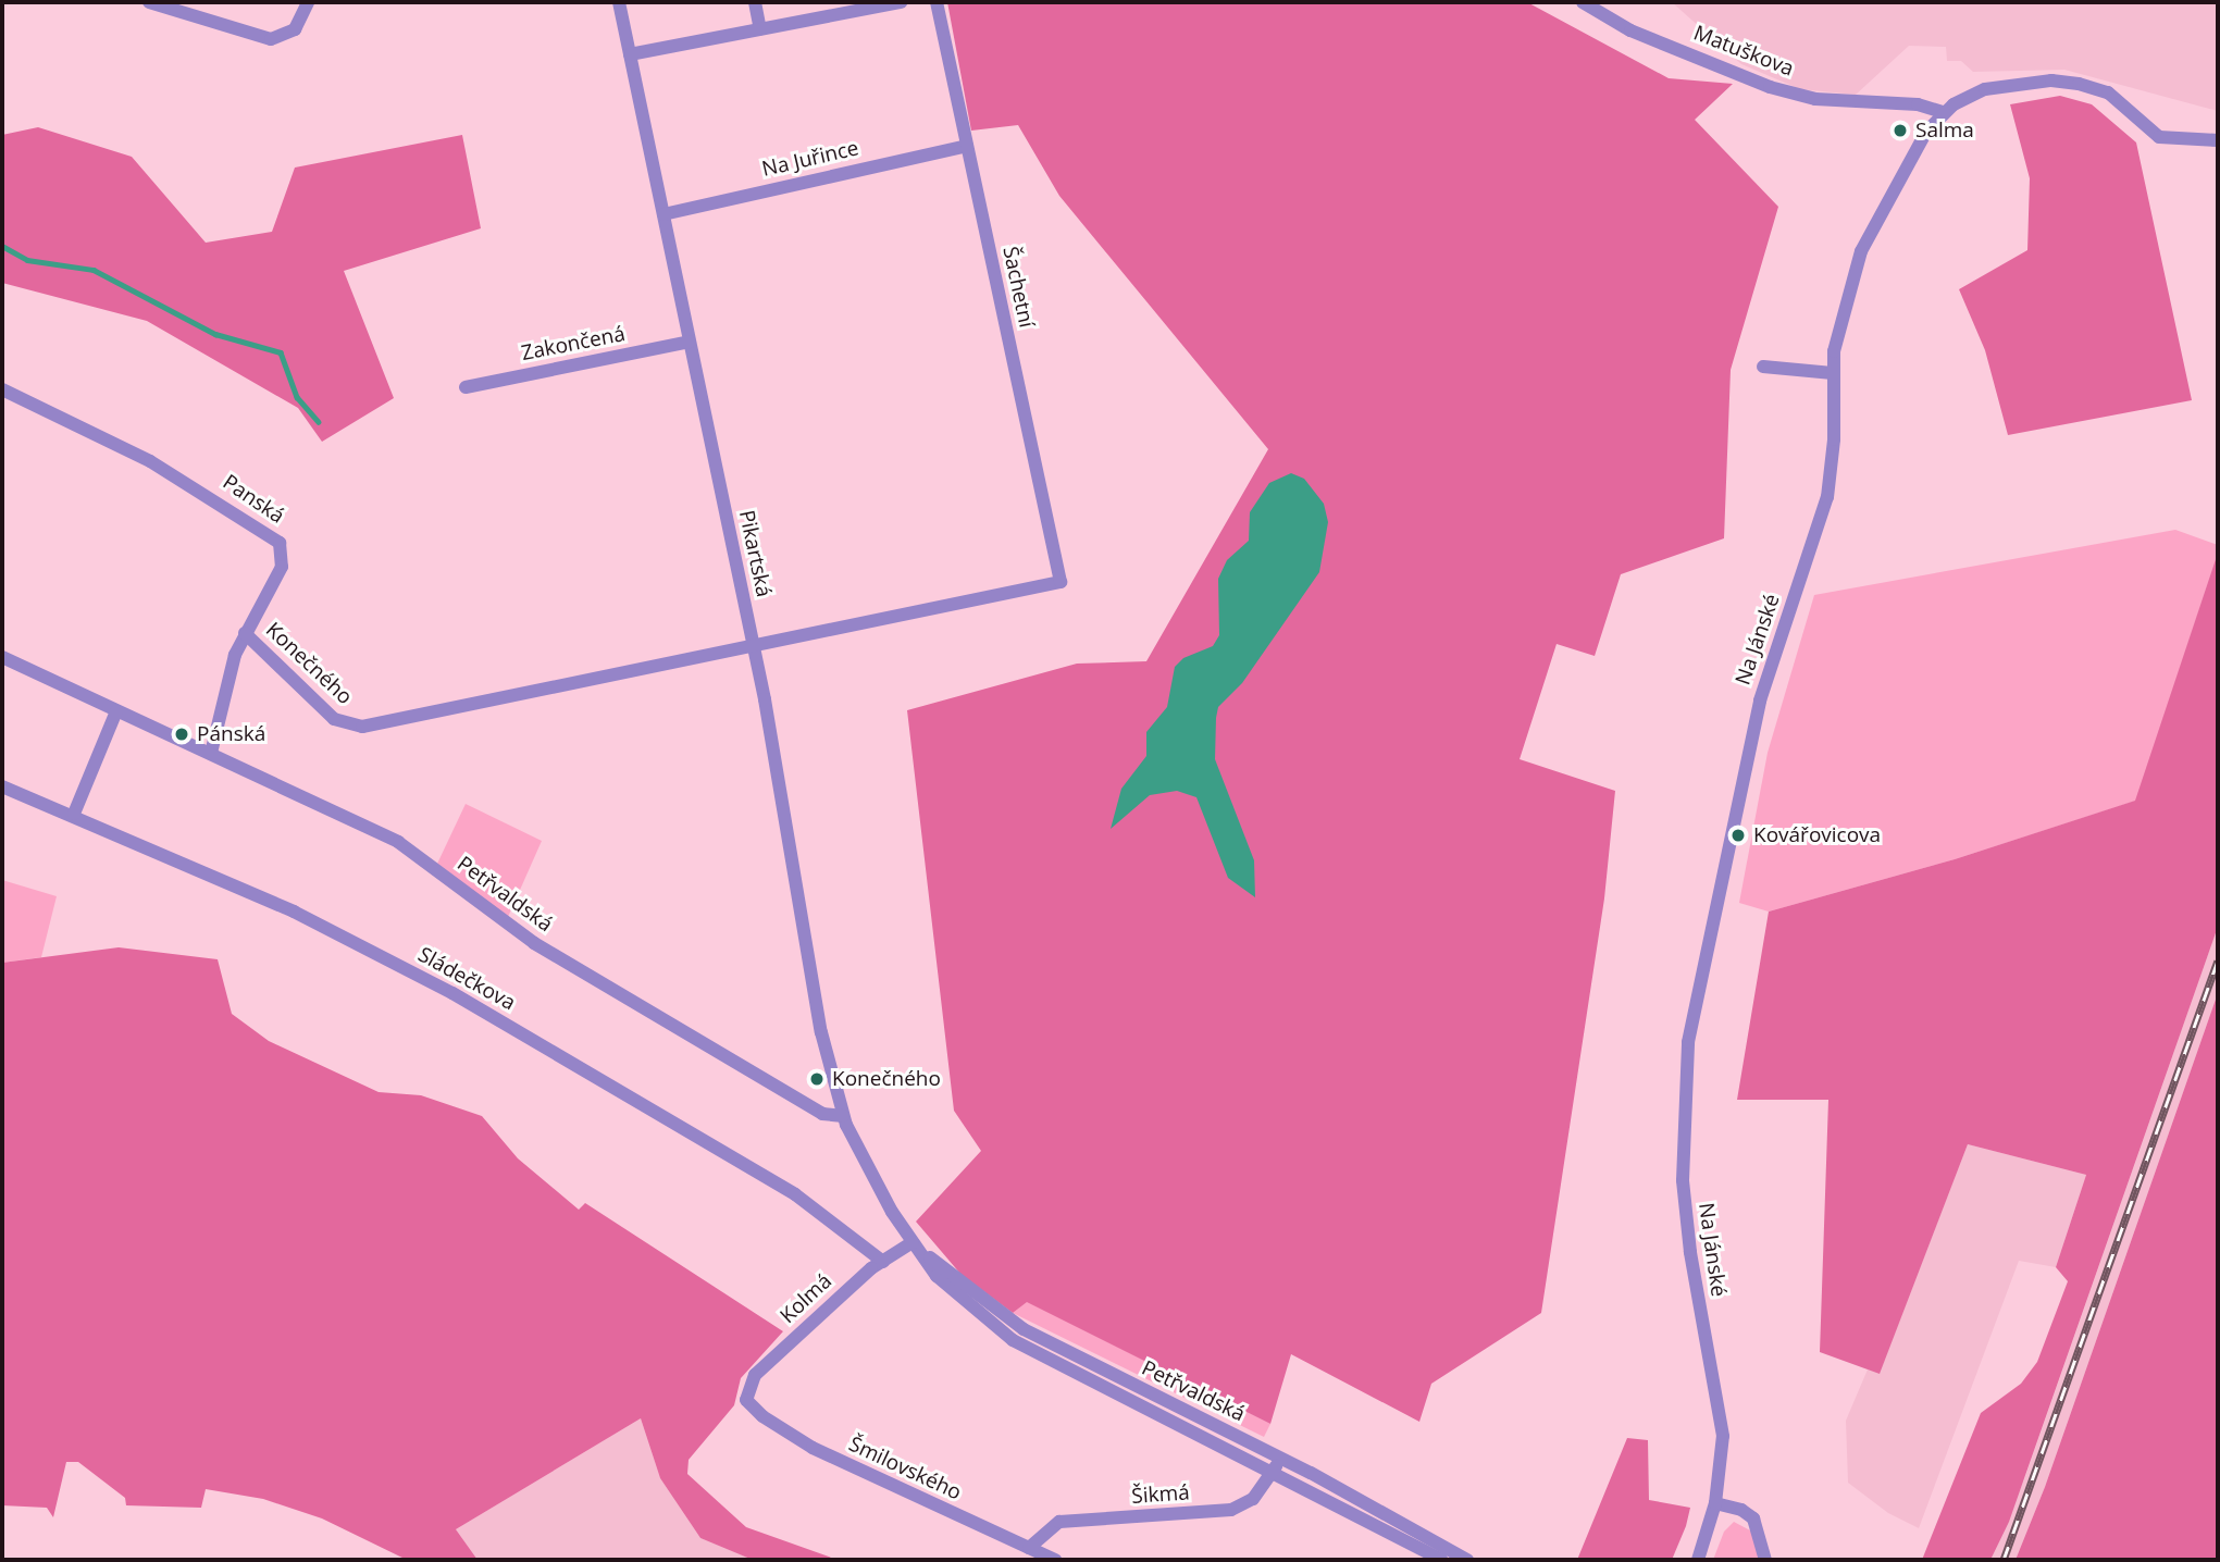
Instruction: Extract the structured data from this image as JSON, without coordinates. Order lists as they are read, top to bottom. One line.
{"streets":{"street":["Matuškova","Na Juřince","Šachetní","Zakončená","Panská","Pikartská","Na Jánské","Konečného","Petřvaldská","Sládečkova","Kolmá","Šmilovského","Šikmá"]},"crossings":[["Matuškova","Na Jánské"],["Na Juřince","Šachetní"],["Na Juřince","Pikartská"],["Šachetní","Konečného"],["Zakončená","Pikartská"],["Panská","Konečného"],["Panská","Petřvaldská"],["Pikartská","Konečného"],["Pikartská","Petřvaldská"],["Petřvaldská","Kolmá"],["Petřvaldská","Šikmá"],["Sládečkova","Kolmá"],["Kolmá","Šmilovského"],["Šmilovského","Šikmá"]],"places":["Salma","Pánská","Kovářovicova","Konečného"]}
